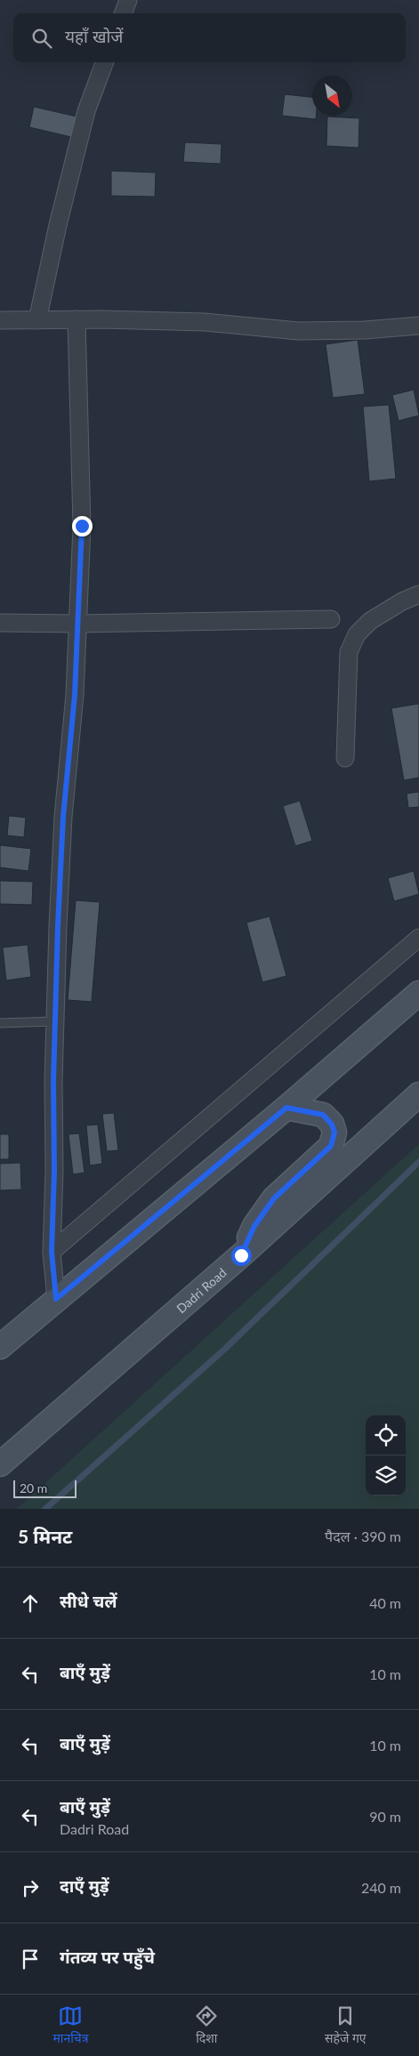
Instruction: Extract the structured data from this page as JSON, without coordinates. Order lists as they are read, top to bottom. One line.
{"streets":{"main road":["Dadri Road"]},"scale_bar":"20 m","north":"bottom right","page":{"search":"यहाँ खोजें","scale":"20 m","heading":["5 मिनट","पैदल · 390 m"],"list":[["सीधे चलें","40 m"],["बाएँ मुड़ें","10 m"],["बाएँ मुड़ें","10 m"],["बाएँ मुड़ें","Dadri Road","90 m"],["दाएँ मुड़ें","240 m"],"गंतव्य पर पहुँचे"],"nav":["मानचित्र","दिशा","सहेजे गए"]}}
